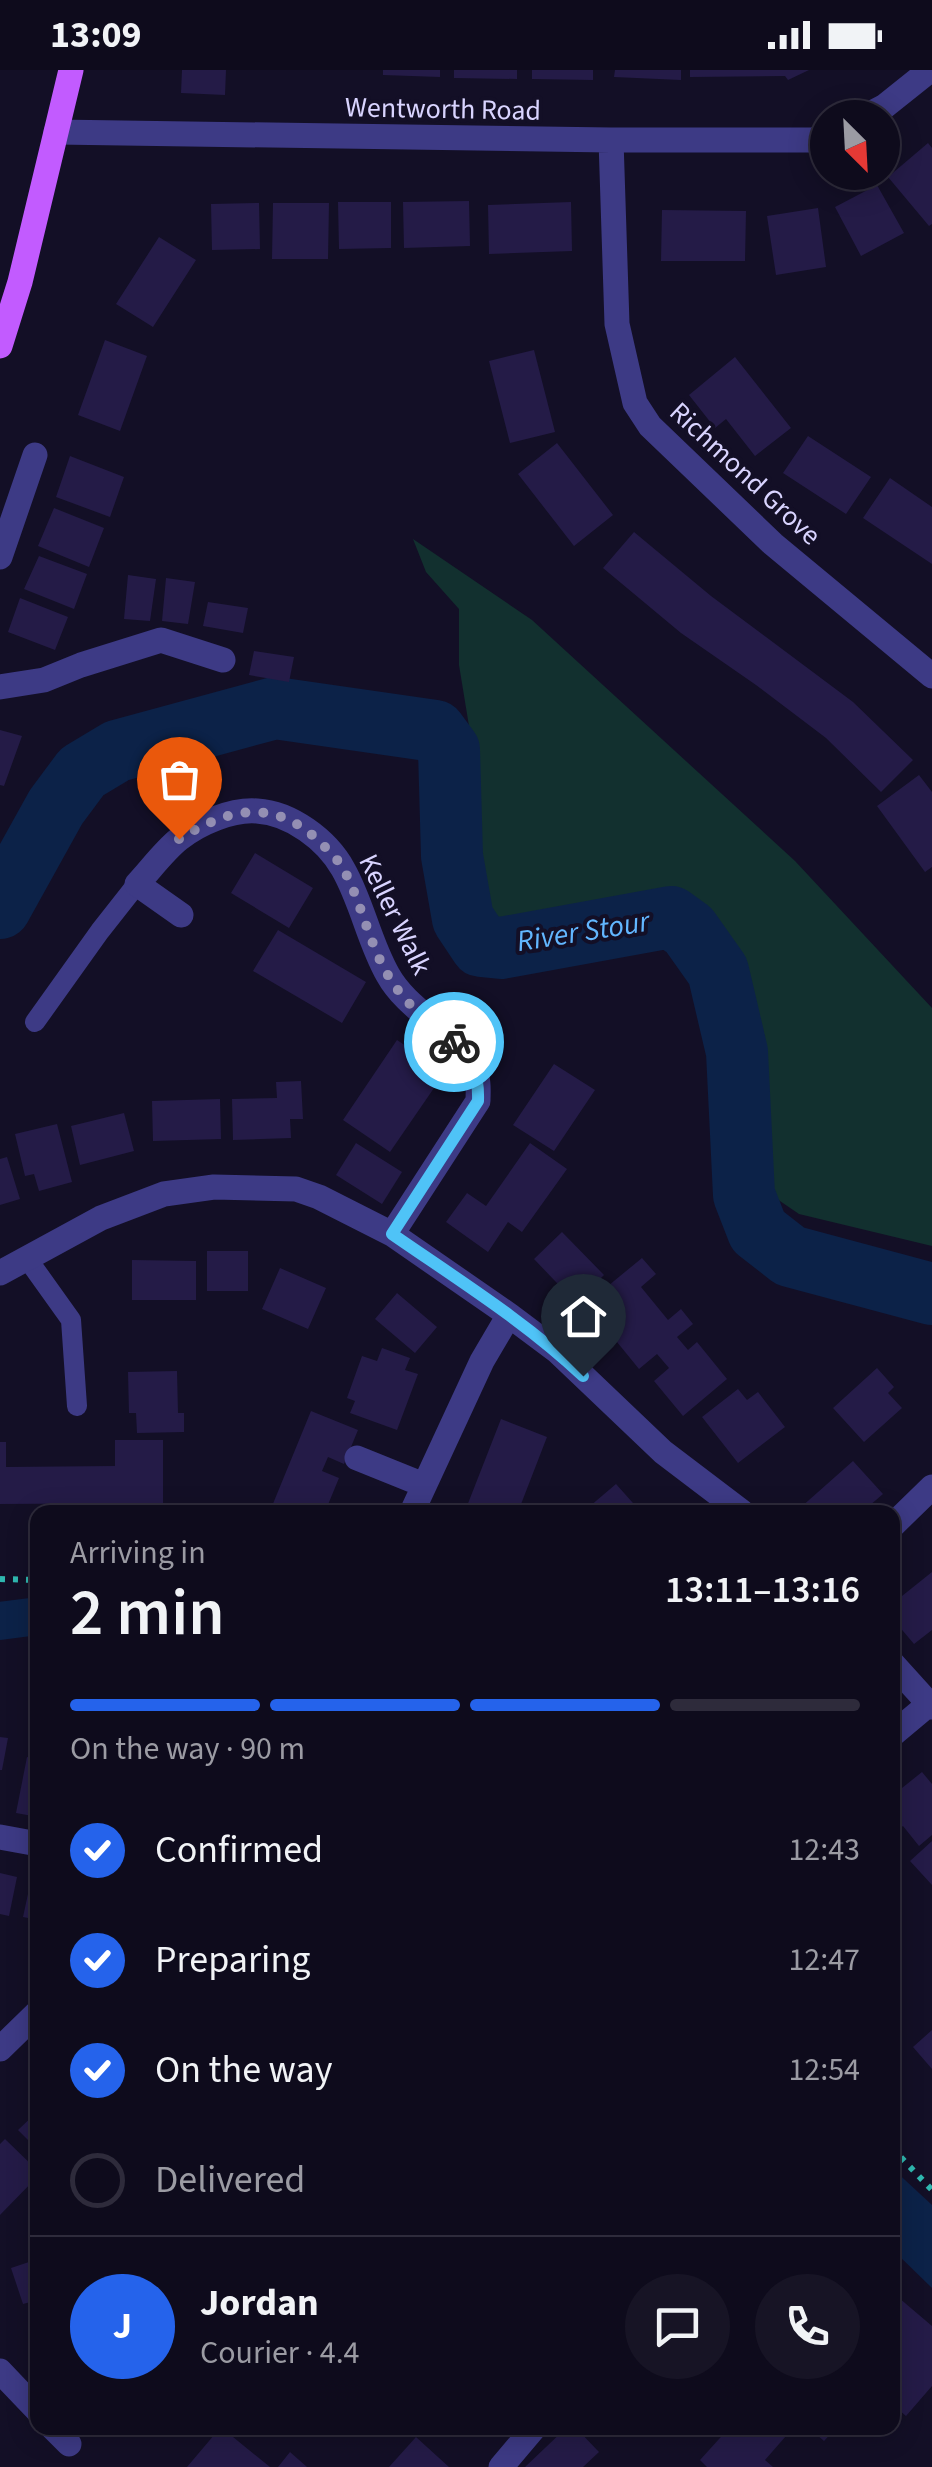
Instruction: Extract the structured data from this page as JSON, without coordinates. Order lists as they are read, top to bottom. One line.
{"streets":{"street":["Wentworth Road","Richmond Grove","Keller Walk"]},"crossings":[["Wentworth Road","Richmond Grove"]],"water":["River Stour"],"north":"bottom right","page":{"status":"13:09","heading":["2 min","Arriving in","13:11–13:16"],"panel":["Jordan","Courier · 4.4"],"bar":"On the way · 90 m","list":[["Confirmed","12:43"],["Preparing","12:47"],["On the way","12:54"],"Delivered"],"round":"J"}}
